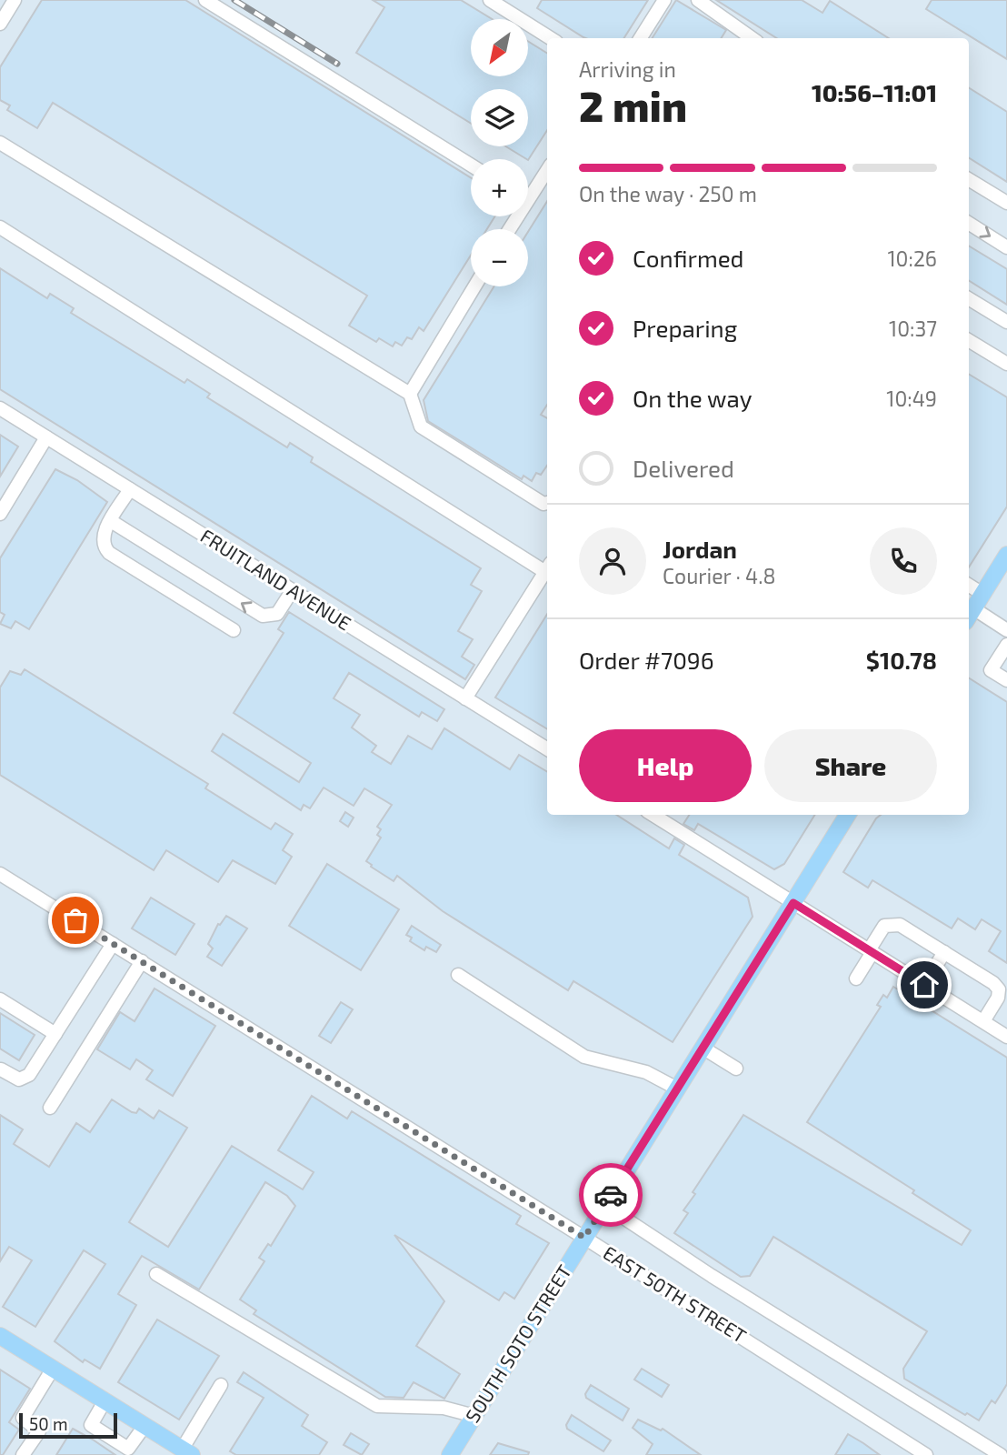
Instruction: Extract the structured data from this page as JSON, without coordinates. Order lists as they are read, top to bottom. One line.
{"streets":{"main road":["SOUTH SOTO STREET"],"street":["FRUITLAND AVENUE","EAST 50TH STREET"]},"crossings":[["EAST 50TH STREET","SOUTH SOTO STREET"]],"scale_bar":"50 m","north":"bottom left","page":{"map_buttons":["+","−"],"heading":["2 min","Arriving in","10:56–11:01"],"panel":["Jordan","Courier · 4.8","Order #7096","$10.78"],"bar":"On the way · 250 m","list":[["Confirmed","10:26"],["Preparing","10:37"],["On the way","10:49"],"Delivered"],"buttons":["Help","Share"],"scale":"50 m"}}
